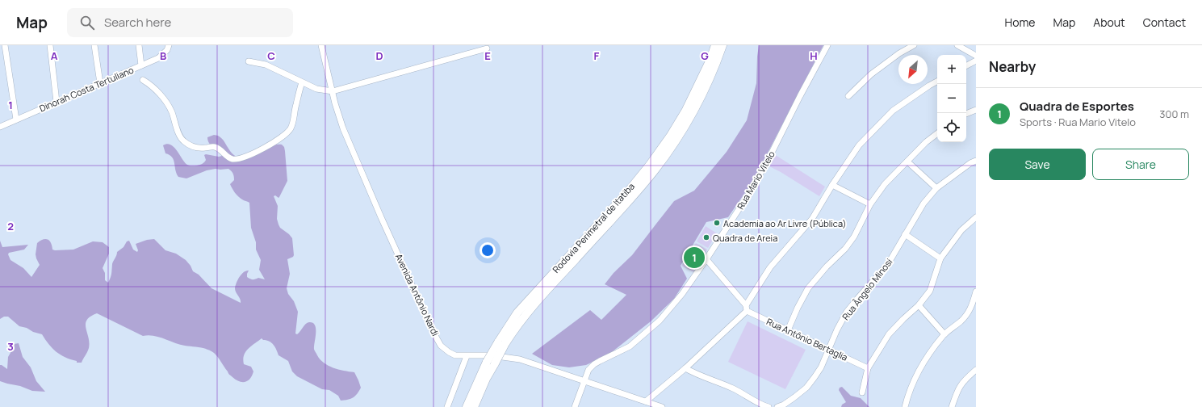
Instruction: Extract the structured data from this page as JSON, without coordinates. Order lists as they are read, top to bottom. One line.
{"streets":{"highway":["Rodovia Perimetral de Itatiba"],"street":["Dinorah Costa Tertuliano","Rua Mario Vitelo","Rua Ângelo Minosi","Avenida Antônio Nardi","Rua Antônio Bertaglia"]},"crossings":[["Rua Mario Vitelo","Avenida Antônio Nardi"],["Rua Ângelo Minosi","Rua Antônio Bertaglia"]],"places":["Academia ao Ar Livre (Pública)","Quadra de Areia"],"north":"bottom left","page":{"header":"Map","search":"Search here","nav":["Home","Map","About","Contact"],"heading":"Nearby","map_buttons":["+","−"],"list":[{"mark":"1","name":"Quadra de Esportes","note":"Sports · Rua Mario Vitelo","value":"300 m"}],"buttons":["Save","Share"],"pins":"1"},"grid":{"columns":["A","B","C","D","E","F","G","H"],"rows":["1","2","3"]}}
